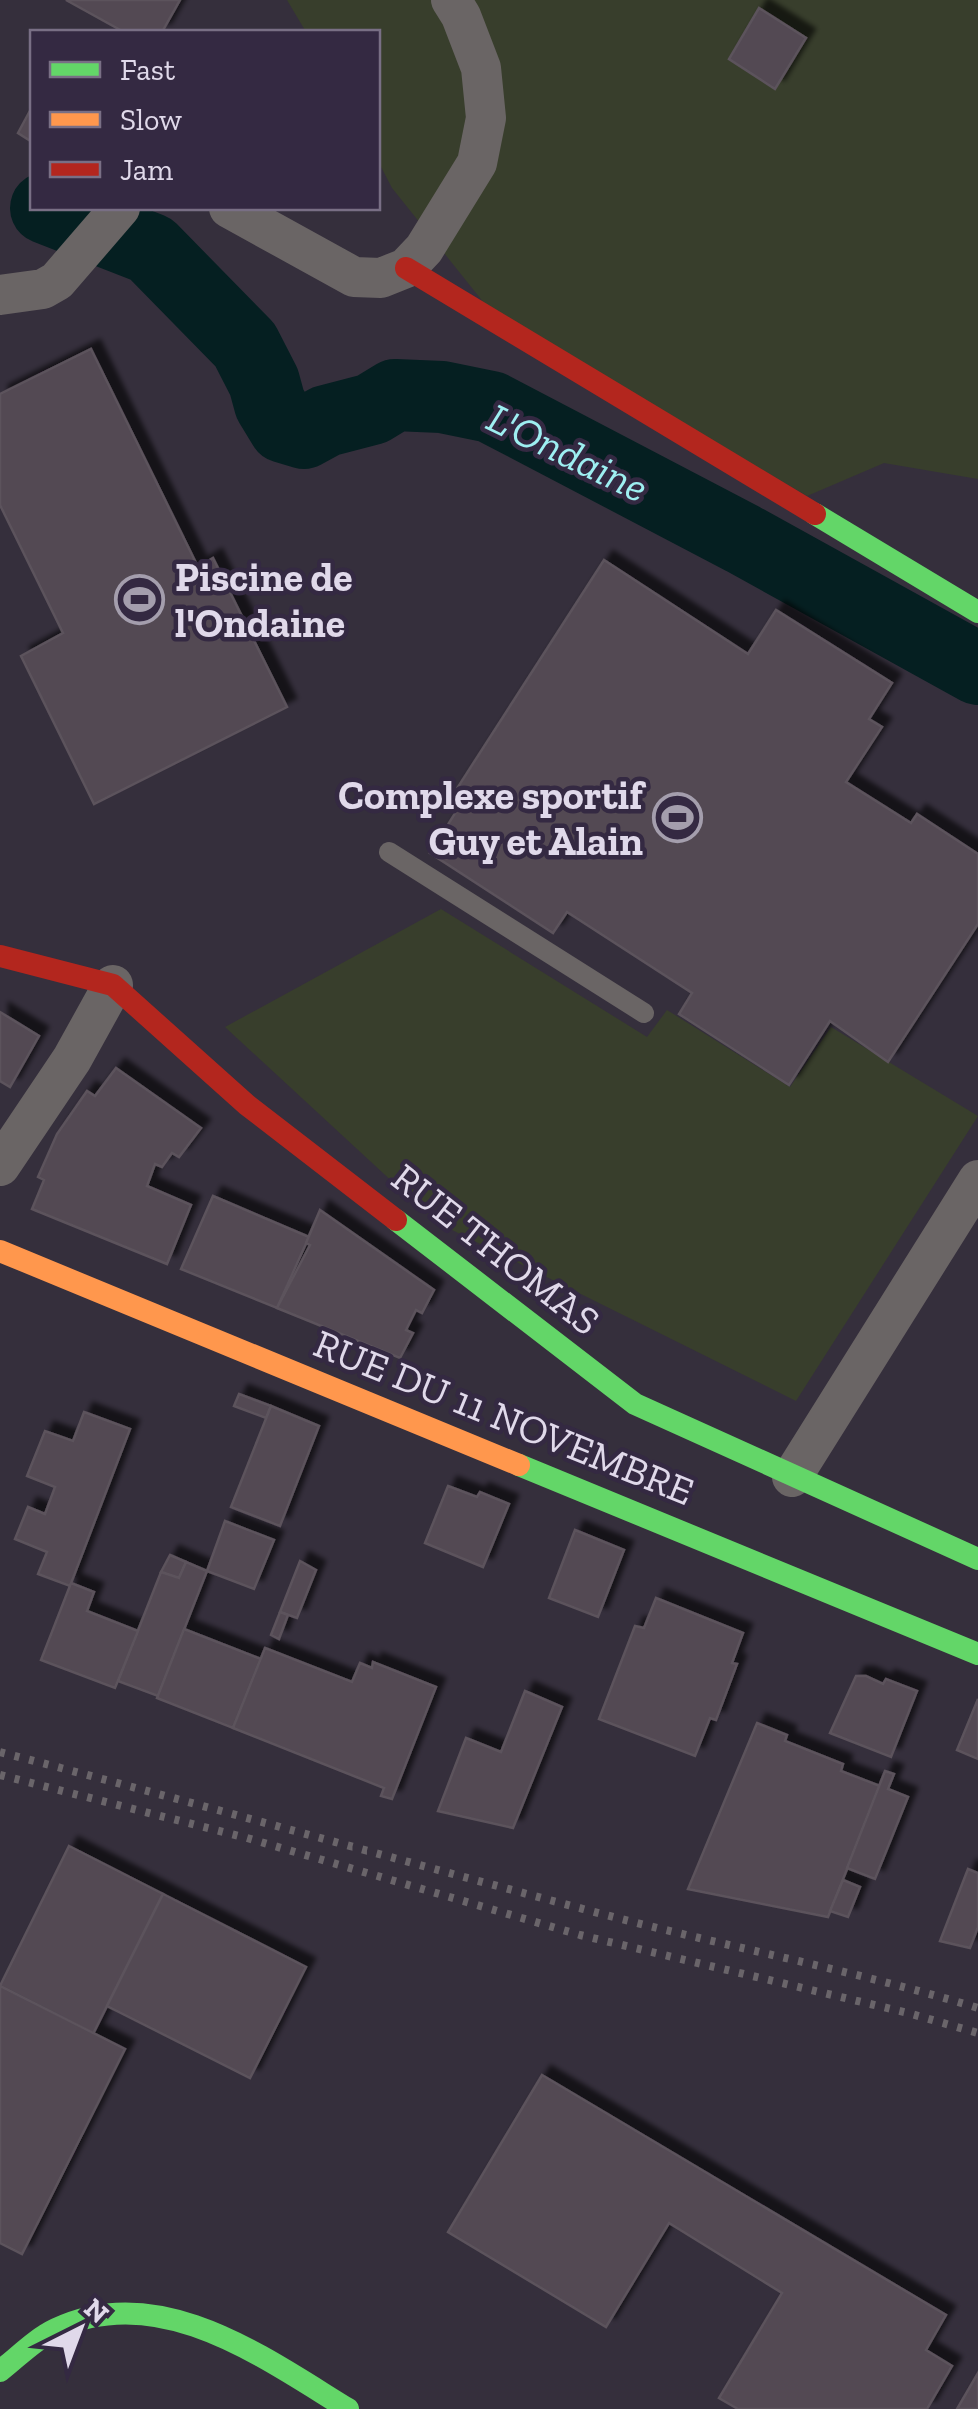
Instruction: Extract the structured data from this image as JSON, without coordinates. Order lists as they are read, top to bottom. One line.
{"streets":{"main road":["RUE THOMAS","RUE DU 11 NOVEMBRE"]},"water":["L'Ondaine"],"places":{"sports":["Piscine de l'Ondaine","Complexe sportif Guy et Alain"]},"legend":["Fast","Slow","Jam"],"north":"top right"}
